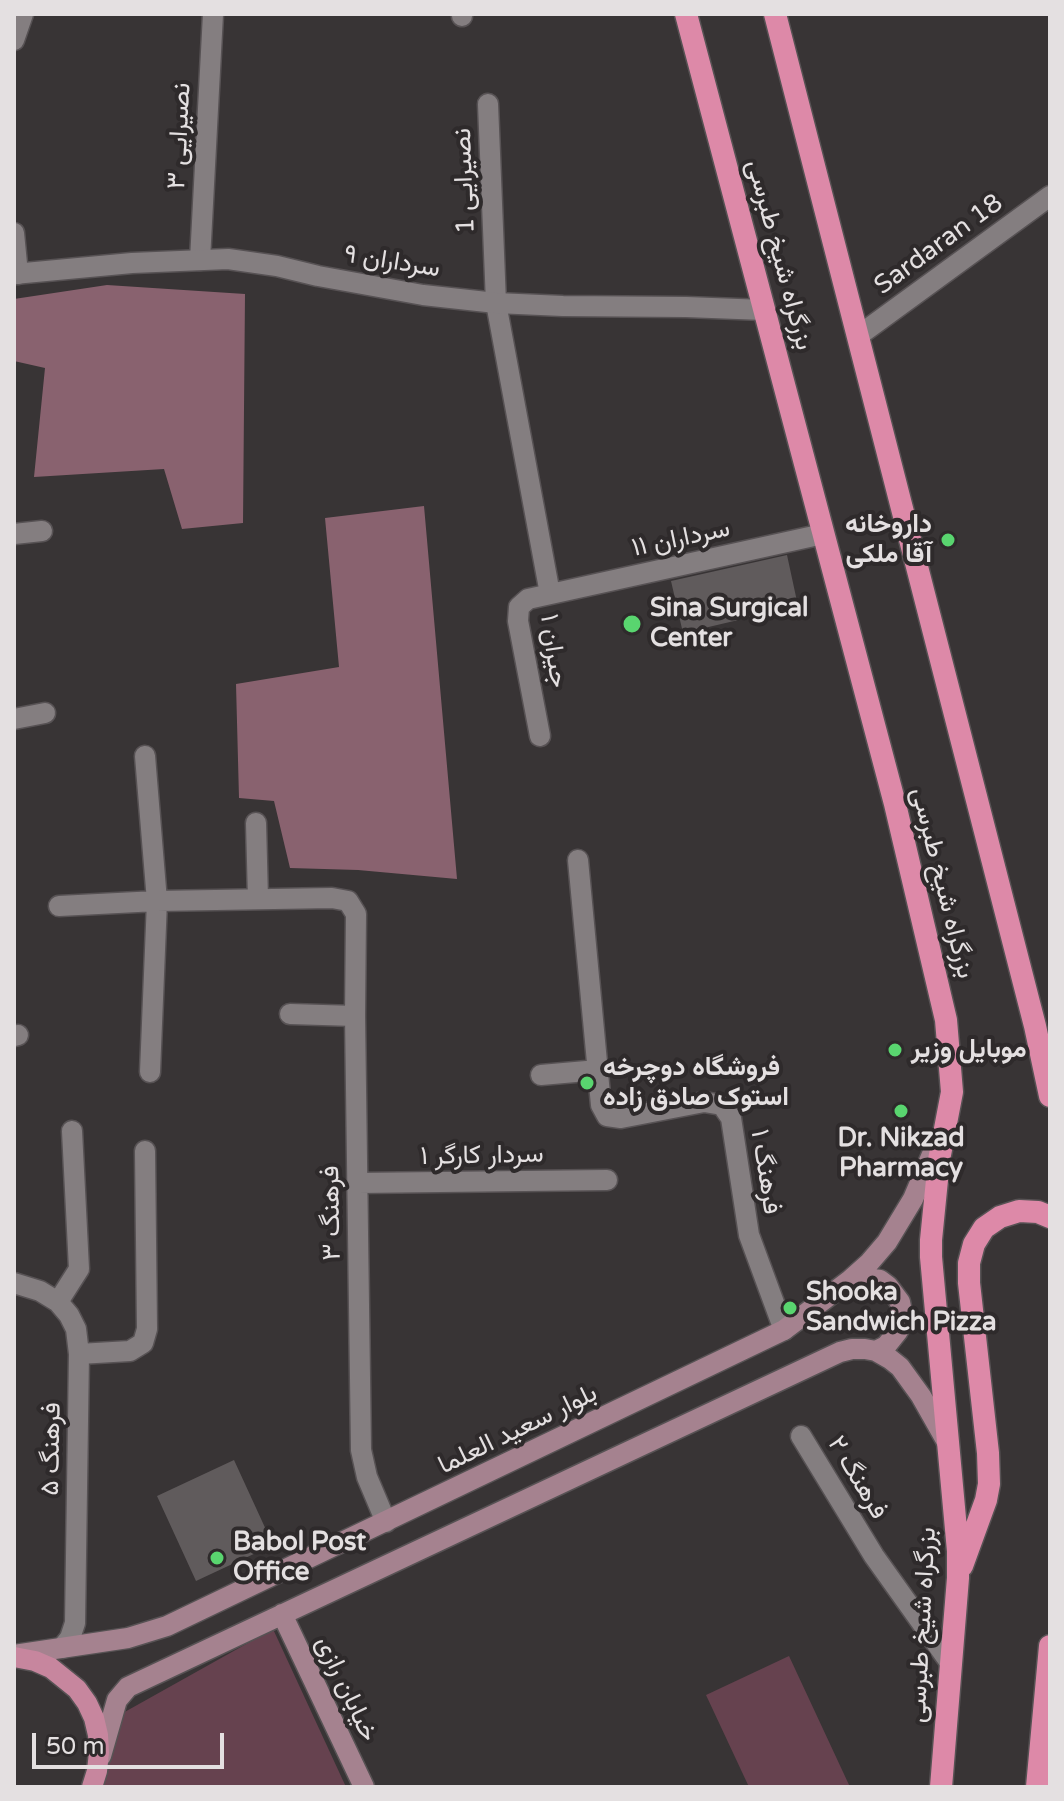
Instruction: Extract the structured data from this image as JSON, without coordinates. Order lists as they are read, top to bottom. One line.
{"streets":{"highway":["بزرگراه شیخ طبرسی"],"main road":["بلوار سعید العلما","خیابان رازی"],"street":["نصیرایی ۳","نصیرایی 1","Sardaran 18","سرداران ۹","سرداران ۱۱","جیران ۱","سردار کارگر ۱","فرهنگ ۱","فرهنگ ۳","فرهنگ ۵","فرهنگ ۲"]},"crossings":[["نصیرایی ۳","سرداران ۹"],["نصیرایی 1","سرداران ۹"],["نصیرایی 1","سرداران ۱۱"],["نصیرایی 1","جیران ۱"],["Sardaran 18","بزرگراه شیخ طبرسی"],["بزرگراه شیخ طبرسی","سرداران ۹"],["بزرگراه شیخ طبرسی","سرداران ۱۱"],["بزرگراه شیخ طبرسی","بلوار سعید العلما"],["بزرگراه شیخ طبرسی","فرهنگ ۲"],["سرداران ۱۱","جیران ۱"],["سردار کارگر ۱","فرهنگ ۳"],["فرهنگ ۱","بلوار سعید العلما"],["فرهنگ ۳","بلوار سعید العلما"],["بلوار سعید العلما","فرهنگ ۵"]],"places":["داروخانه آقا ملکی","Sina Surgical Center","موبایل وزیر","فروشگاه دوچرخه استوک صادق زاده","Dr. Nikzad Pharmacy","Shooka Sandwich Pizza","Babol Post Office"],"scale_bar":"50 m"}
